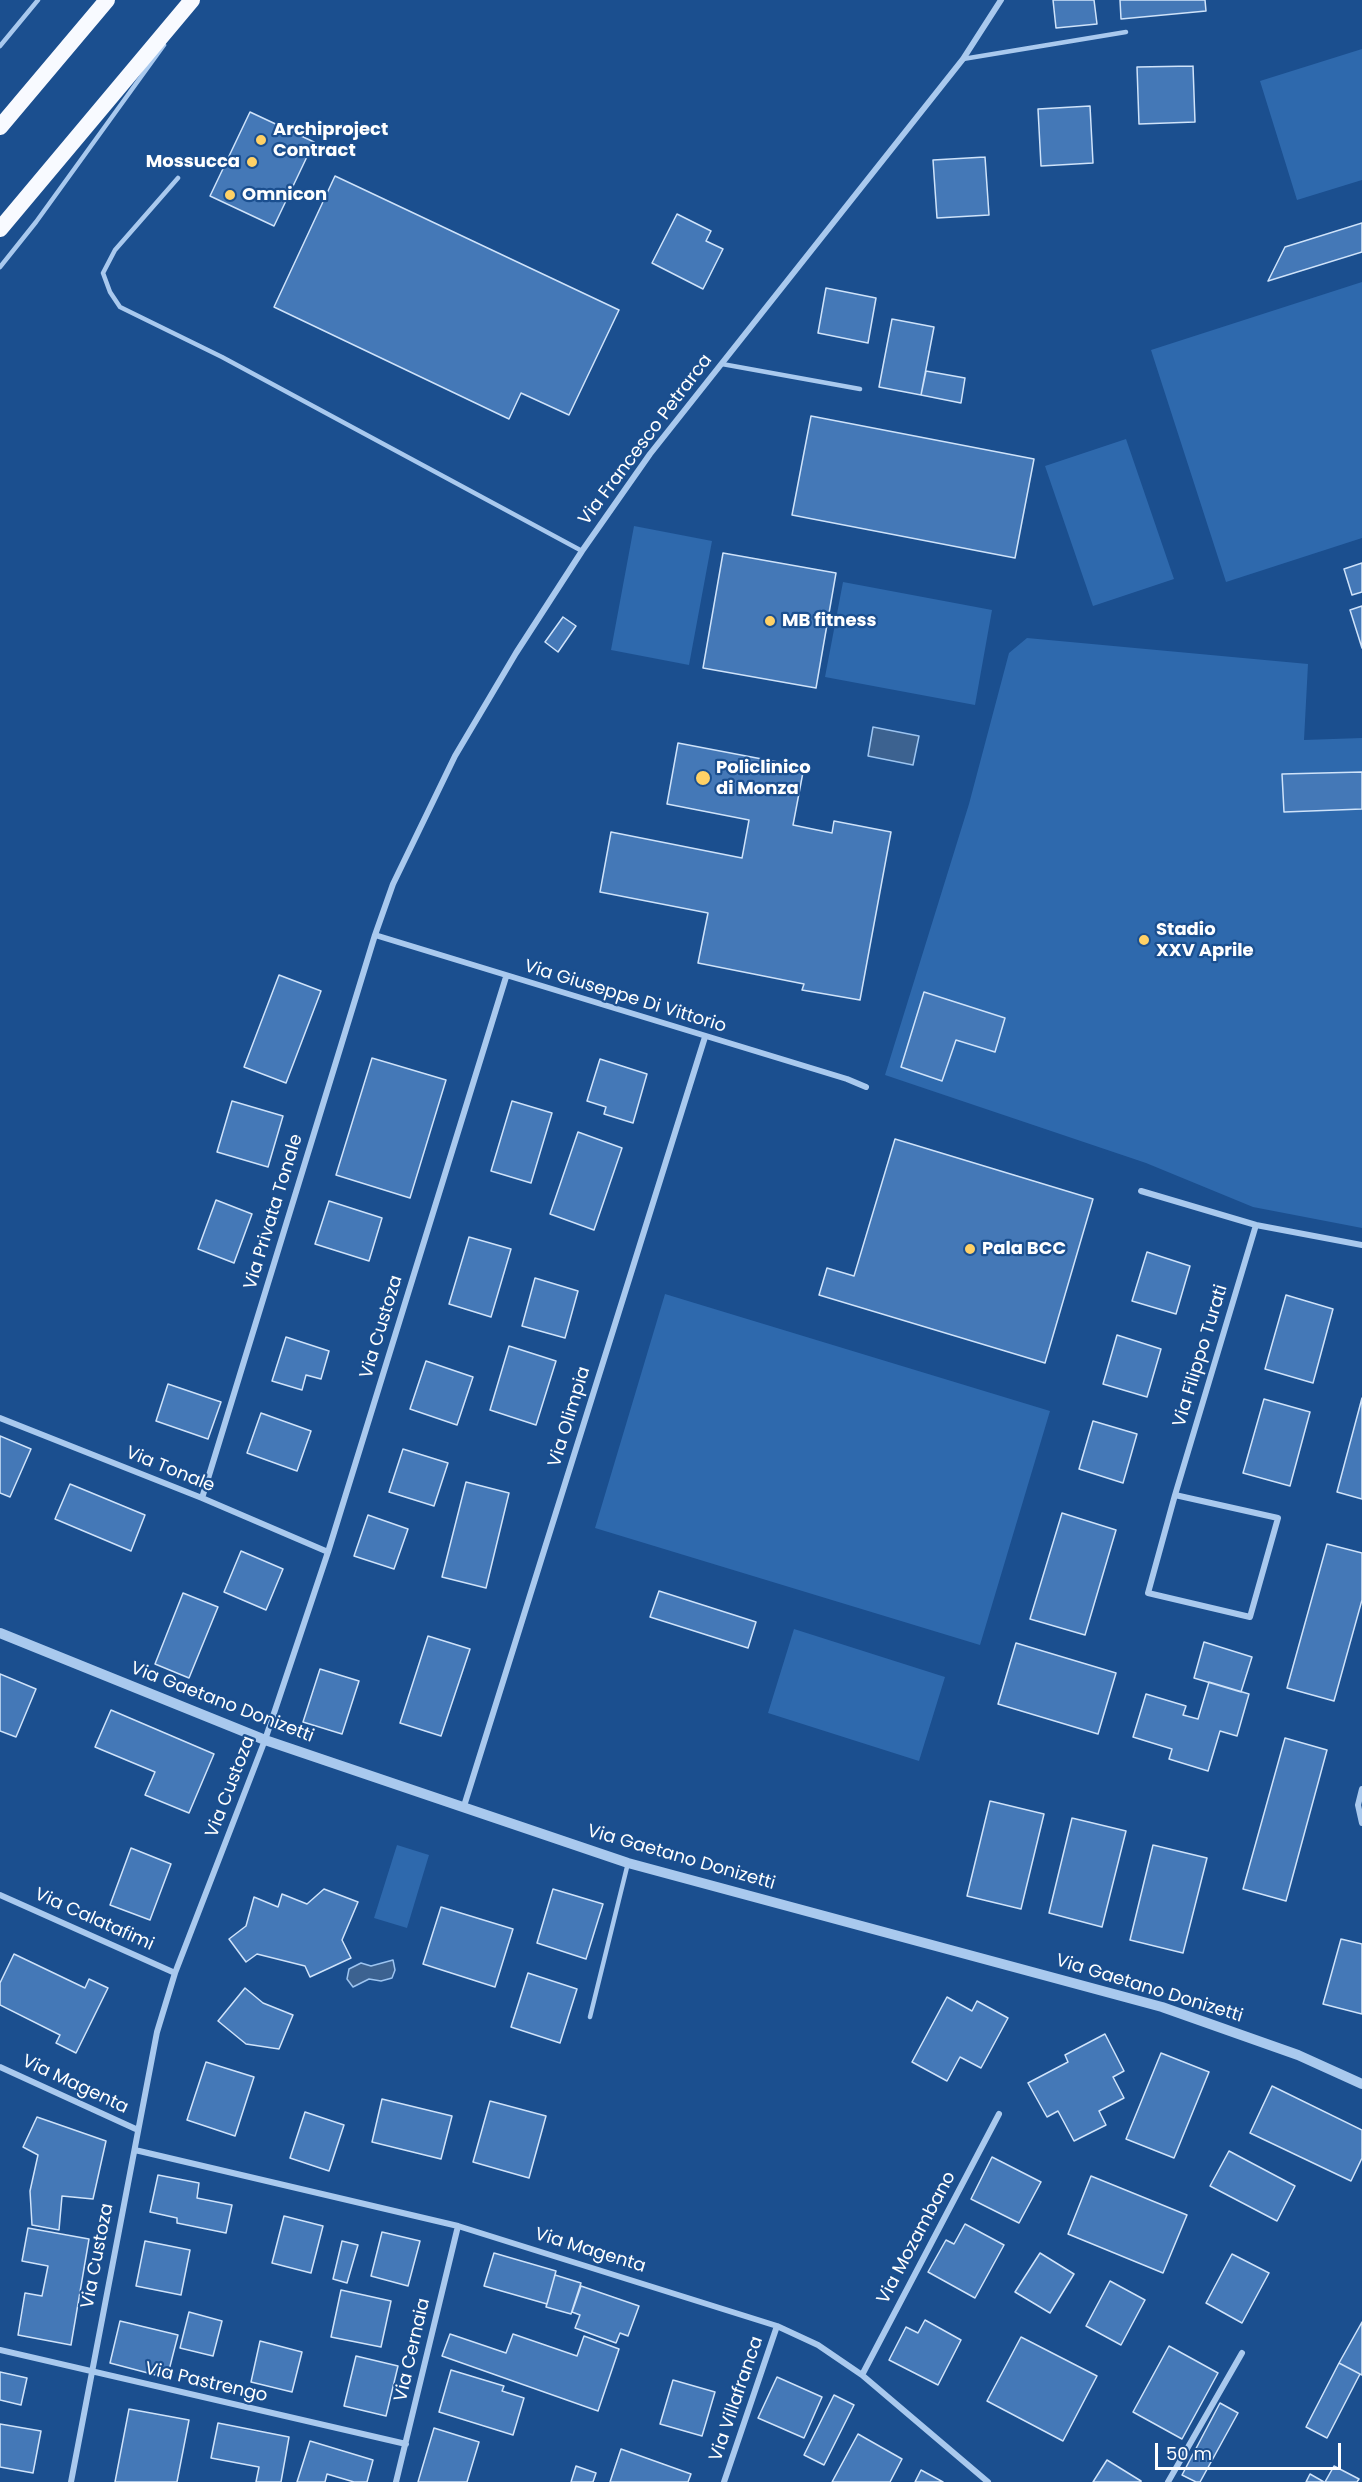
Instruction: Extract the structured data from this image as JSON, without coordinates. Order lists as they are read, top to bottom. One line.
{"streets":{"street":["Via Francesco Petrarca","Via Giuseppe Di Vittorio","Via Privata Tonale","Via Custoza","Via Filippo Turati","Via Olimpia","Via Tonale","Via Gaetano Donizetti","Via Calatafimi","Via Magenta","Via Mozambano","Via Cernaia","Via Pastrengo","Via Villafranca"]},"crossings":[["Via Francesco Petrarca","Via Giuseppe Di Vittorio"],["Via Francesco Petrarca","Via Privata Tonale"],["Via Giuseppe Di Vittorio","Via Privata Tonale"],["Via Giuseppe Di Vittorio","Via Custoza"],["Via Giuseppe Di Vittorio","Via Olimpia"],["Via Privata Tonale","Via Tonale"],["Via Custoza","Via Tonale"],["Via Custoza","Via Gaetano Donizetti"],["Via Custoza","Via Calatafimi"],["Via Custoza","Via Magenta"],["Via Custoza","Via Pastrengo"],["Via Olimpia","Via Gaetano Donizetti"],["Via Magenta","Via Mozambano"],["Via Magenta","Via Cernaia"],["Via Magenta","Via Villafranca"],["Via Cernaia","Via Pastrengo"]],"places":["Archiproject Contract","Mossucca","Omnicon","MB fitness","Policlinico di Monza","Stadio XXV Aprile","Pala BCC"],"scale_bar":"50 m"}
